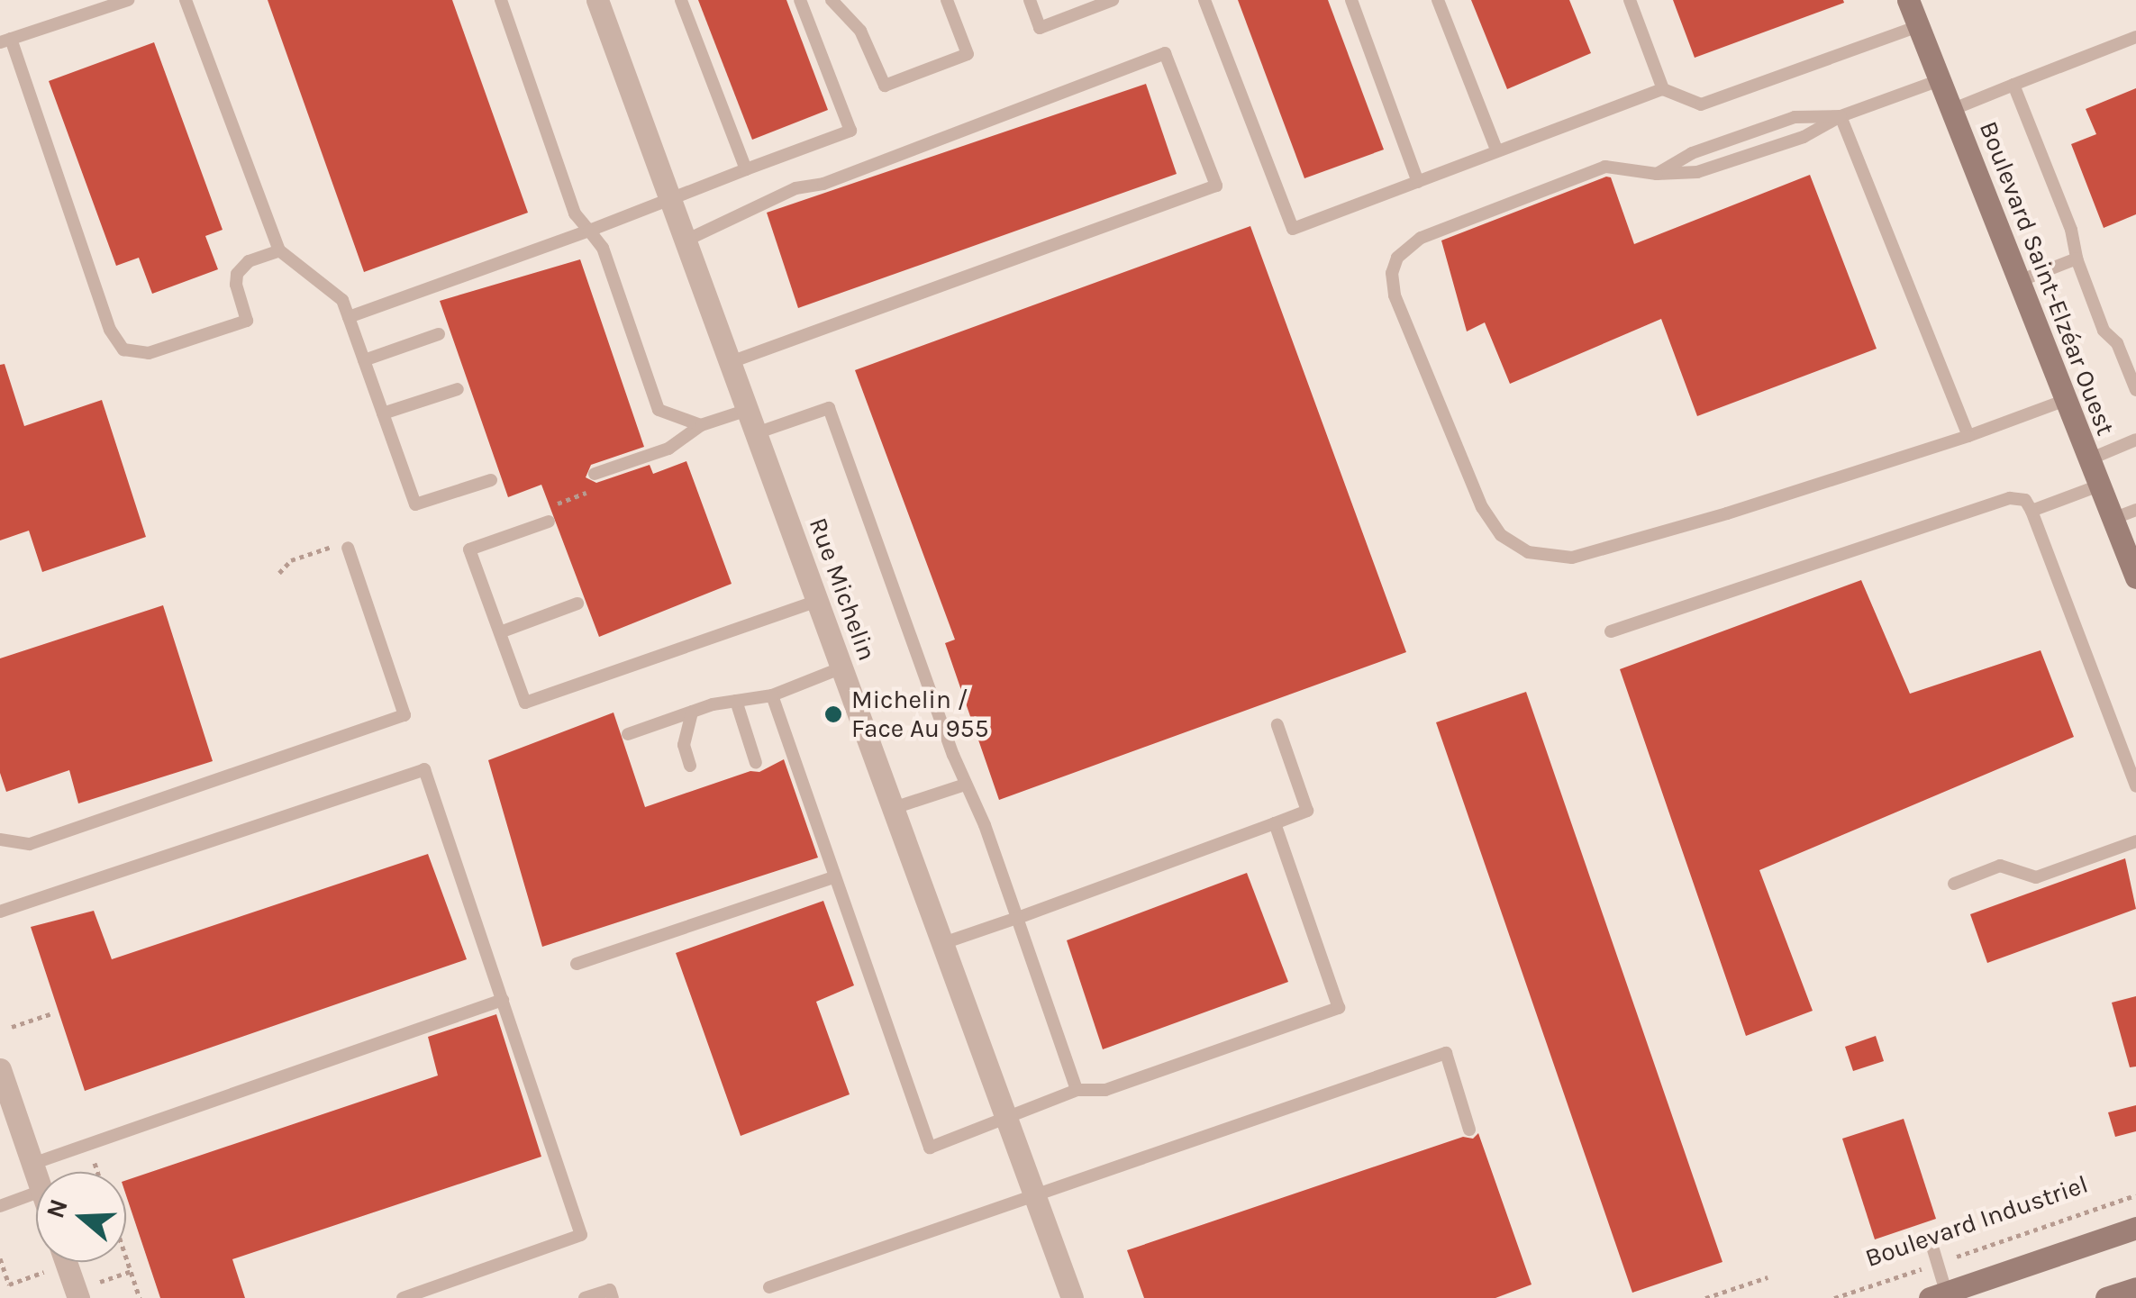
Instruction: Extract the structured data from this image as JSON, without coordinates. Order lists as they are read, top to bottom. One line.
{"streets":{"street":["Boulevard Saint-Elzéar Ouest","Rue Michelin"],"path":["Boulevard Industriel"]},"places":["Michelin / Face Au 955"],"north":"left"}
